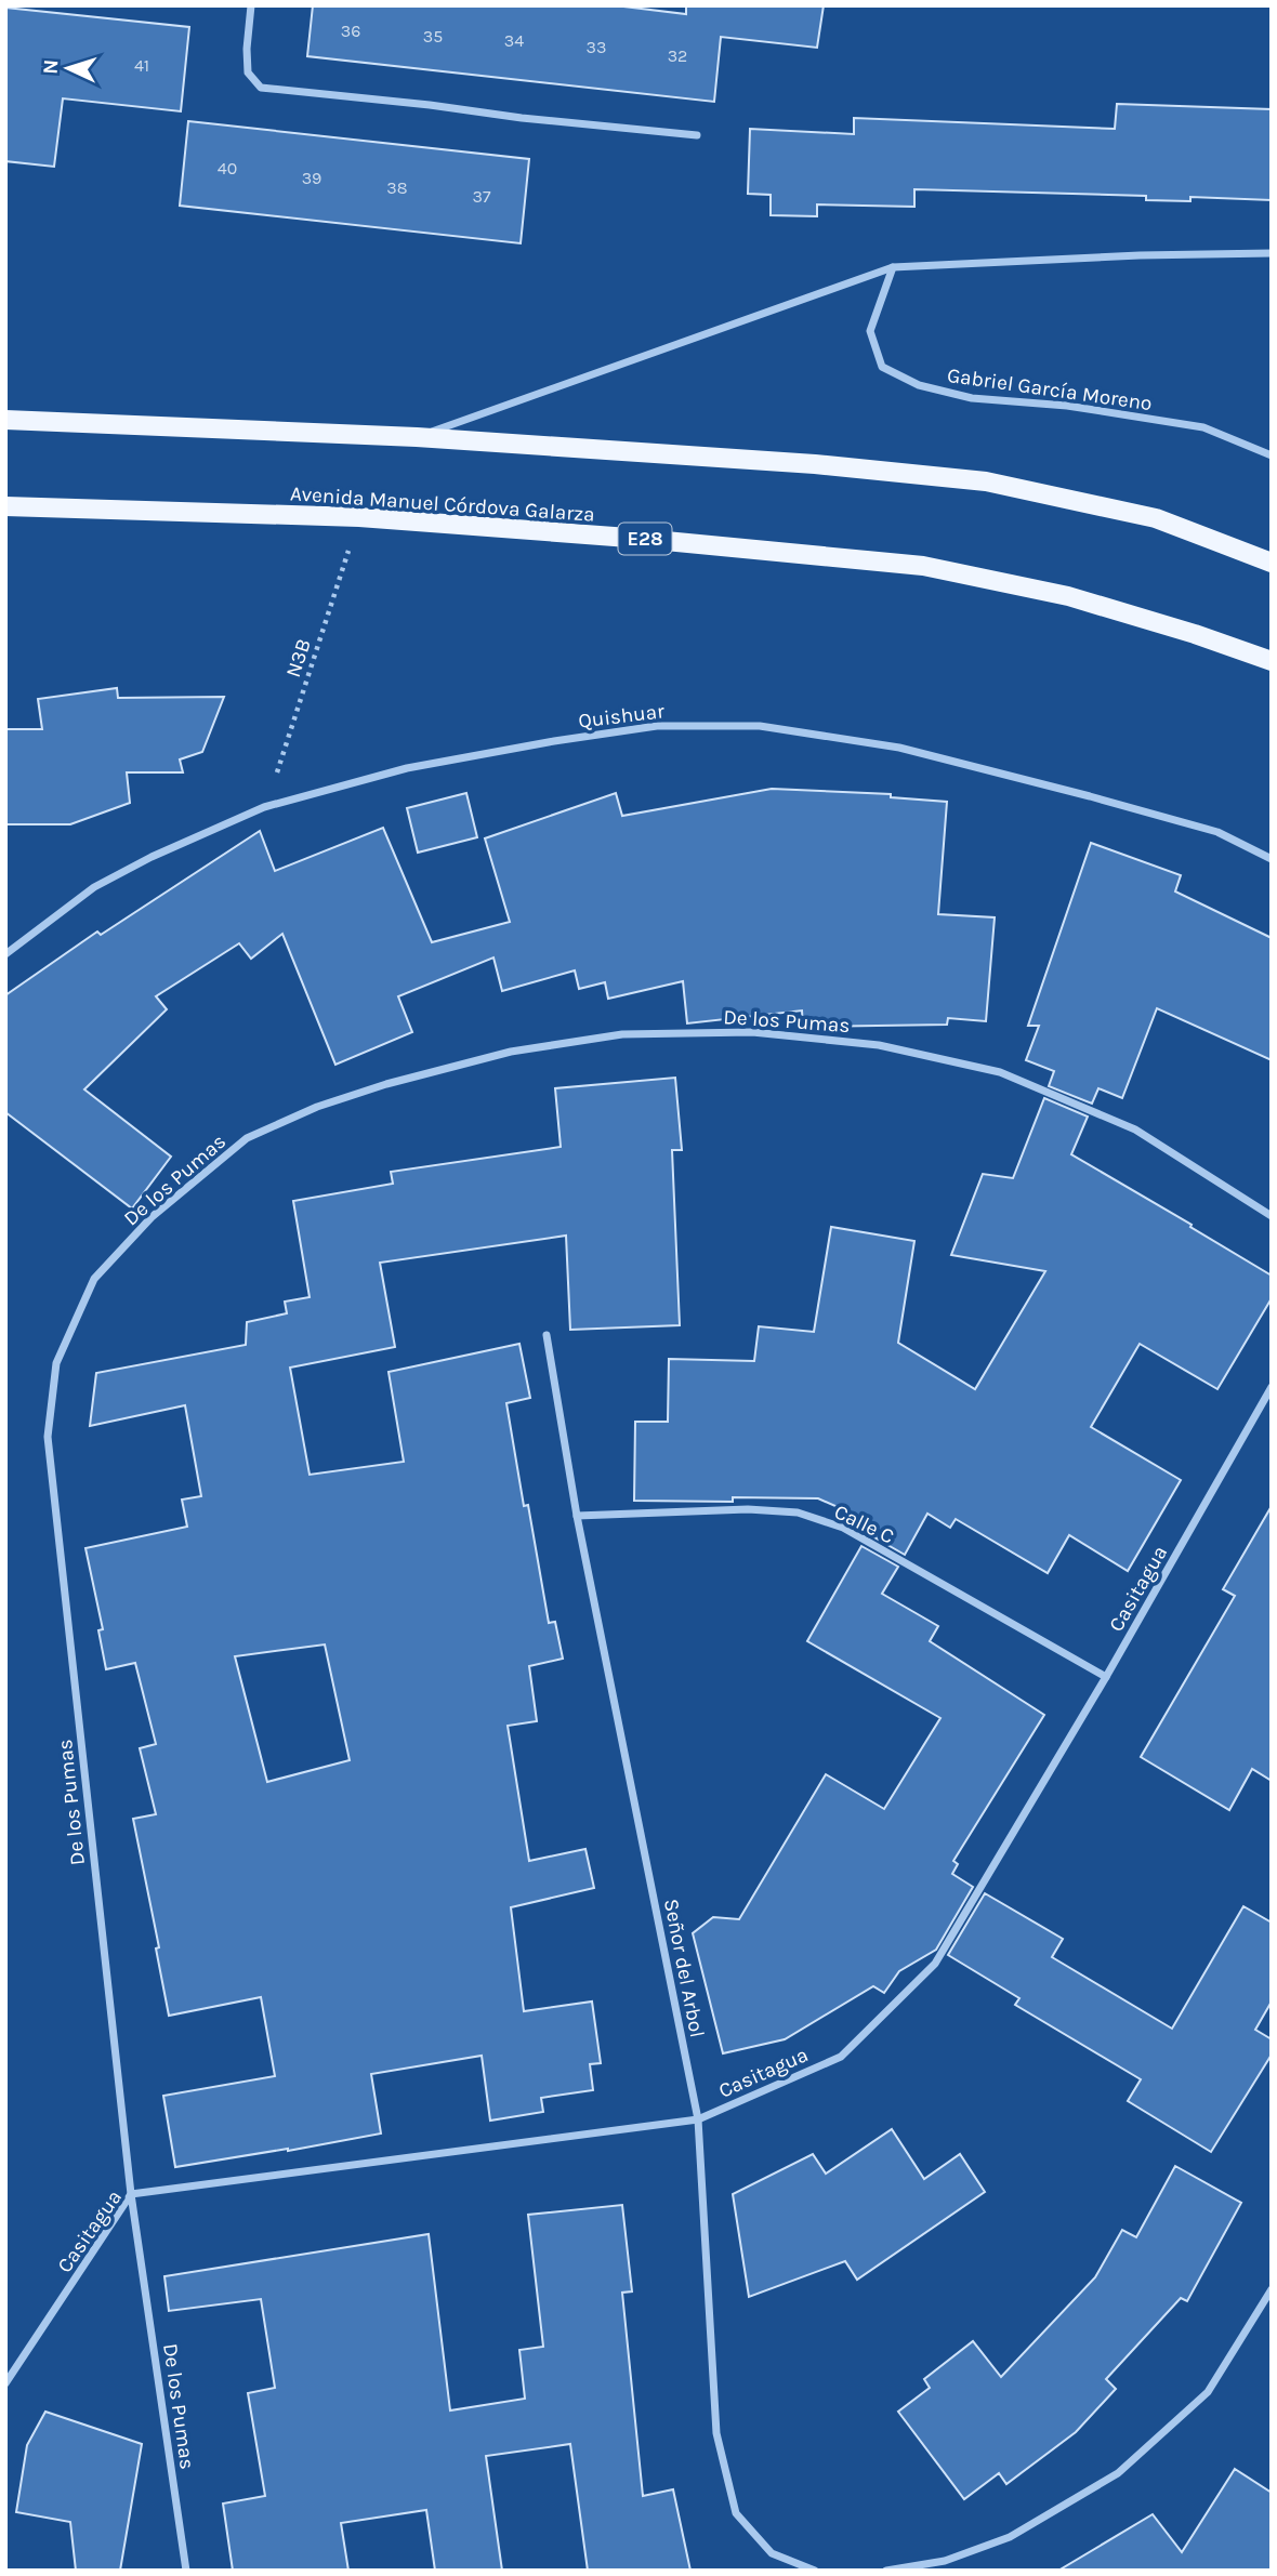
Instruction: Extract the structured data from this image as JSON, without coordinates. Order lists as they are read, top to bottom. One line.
{"streets":{"main road":["Avenida Manuel Córdova Galarza","E28"],"street":["Gabriel García Moreno","Quishuar","De los Pumas","Calle C","Casitagua","Señor del Arbol"],"path":["N3B"]},"crossings":[["Avenida Manuel Córdova Galarza","N3B"],["N3B","Quishuar"],["De los Pumas","Casitagua"],["Calle C","Casitagua"],["Calle C","Señor del Arbol"],["Casitagua","Señor del Arbol"]],"house_numbers":["36","35","34","33","32","41","40","39","38","37"],"north":"left"}
